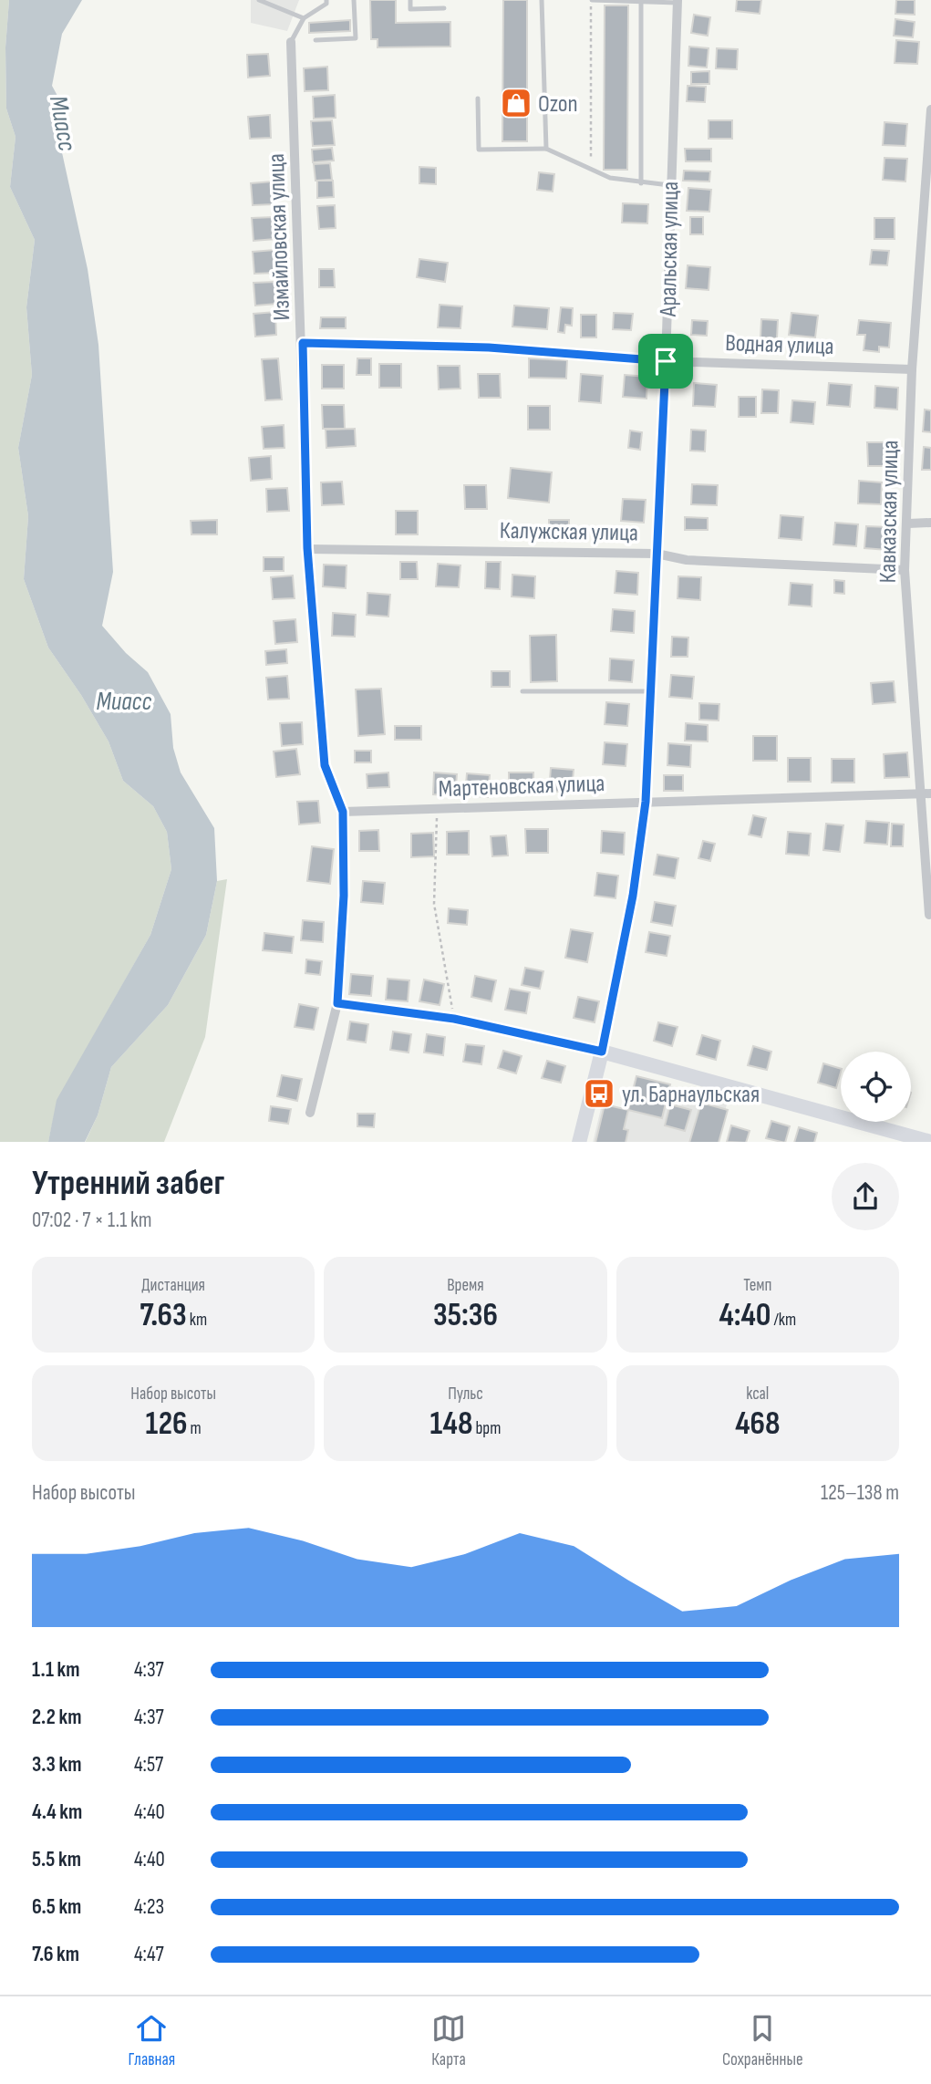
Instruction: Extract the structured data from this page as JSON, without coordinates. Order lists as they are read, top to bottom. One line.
{"streets":{"street":["Измайловская улица","Аральская улица","Водная улица","Кавказская улица","Калужская улица","Мартеновская улица"]},"crossings":[["Измайловская улица","Водная улица"],["Измайловская улица","Калужская улица"],["Измайловская улица","Мартеновская улица"],["Аральская улица","Водная улица"],["Аральская улица","Калужская улица"],["Аральская улица","Мартеновская улица"],["Водная улица","Кавказская улица"],["Кавказская улица","Калужская улица"],["Кавказская улица","Мартеновская улица"]],"water":["Миасс"],"places":{"shop":["Ozon"],"bus stop":["ул. Барнаульская"]},"page":{"heading":["Утренний забег","07:02 · 7 × 1.1 km"],"stats":[["Дистанция","7.63 km"],["Время","35:36"],["Темп","4:40 /km"],["Набор высоты","126 m"],["Пульс","148 bpm"],["kcal","468"]],"chart":["Набор высоты","125–138 m"],"list":[{"name":"1.1 km","note":"4:37"},{"name":"2.2 km","note":"4:37"},{"name":"3.3 km","note":"4:57"},{"name":"4.4 km","note":"4:40"},{"name":"5.5 km","note":"4:40"},{"name":"6.5 km","note":"4:23"},{"name":"7.6 km","note":"4:47"}],"tabs":["Главная","Карта","Сохранённые"]}}
